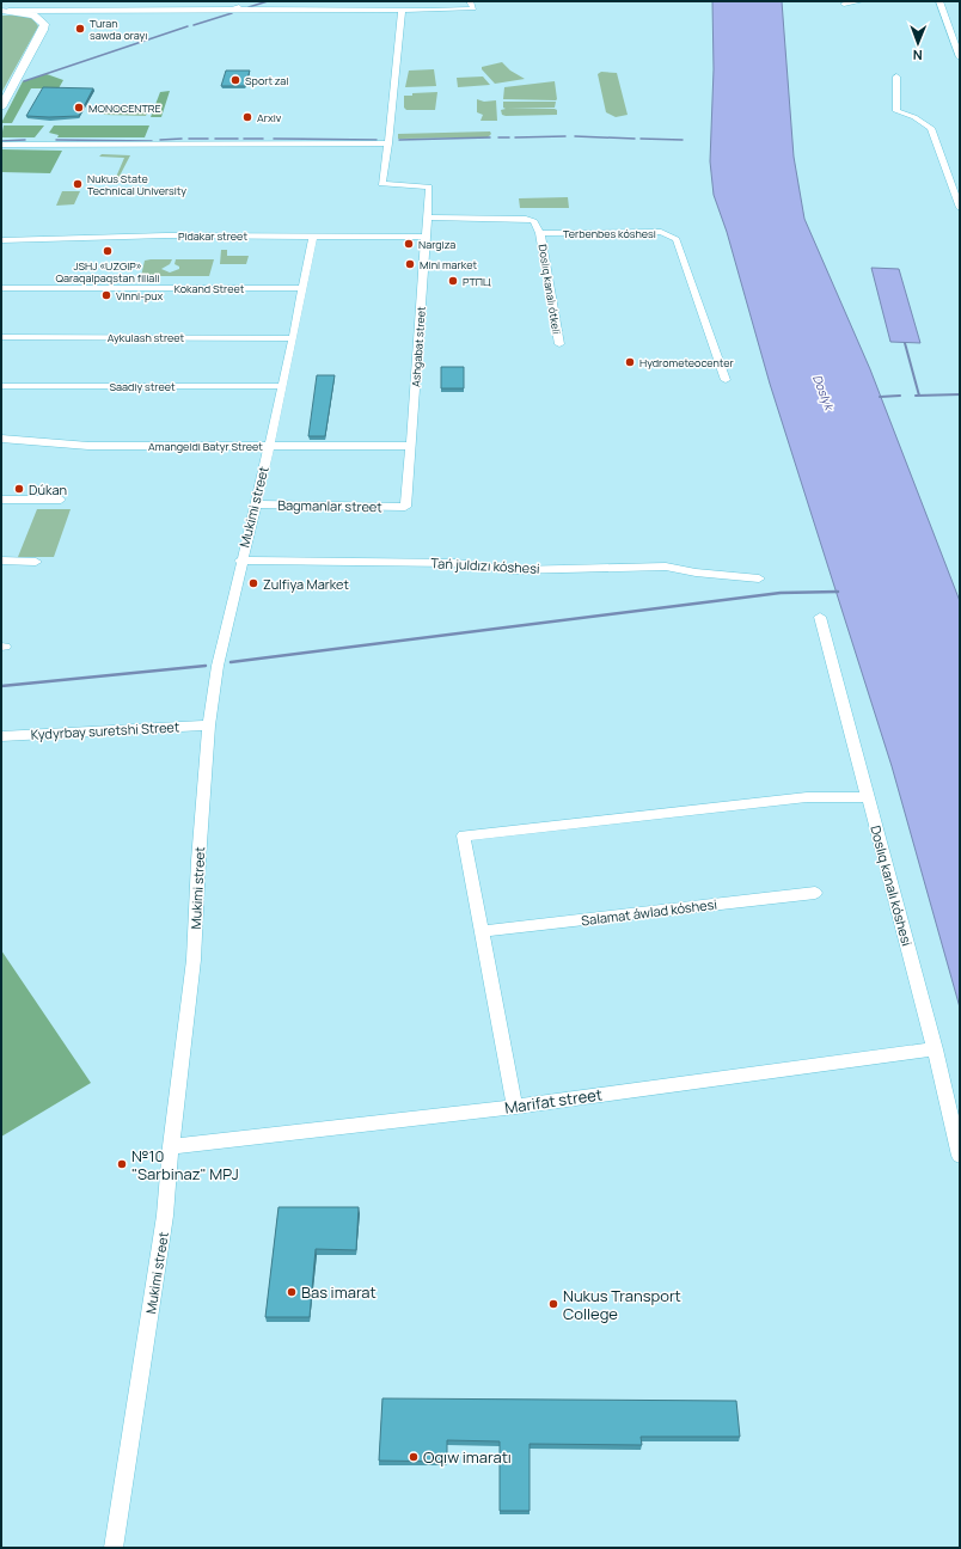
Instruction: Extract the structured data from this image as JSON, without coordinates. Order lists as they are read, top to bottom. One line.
{"streets":{"street":["Terbenbes kóshesi","Pidakar street","Kokand Street","Doslıq kanalı ótkeli","Aykulash street","Ashgabat street","Saadiy street","Amangeldi Batyr Street","Bagmanlar street","Mukimi street","Tań juldızı kóshesi","Kydyrbay suretshi Street","Doslıq kanalı kóshesi","Salamat áwlad kóshesi","Marifat street"]},"crossings":[["Terbenbes kóshesi","Doslıq kanalı ótkeli"],["Pidakar street","Ashgabat street"],["Pidakar street","Mukimi street"],["Kokand Street","Mukimi street"],["Aykulash street","Mukimi street"],["Ashgabat street","Amangeldi Batyr Street"],["Ashgabat street","Bagmanlar street"],["Saadiy street","Mukimi street"],["Amangeldi Batyr Street","Mukimi street"],["Bagmanlar street","Mukimi street"],["Mukimi street","Tań juldızı kóshesi"],["Mukimi street","Kydyrbay suretshi Street"],["Mukimi street","Marifat street"],["Doslıq kanalı kóshesi","Marifat street"]],"water":["Doslyk"],"places":["Turan sawda orayı","Sport zal","MONOCENTRE","Arxiv","Nukus State Technical University","Nargiza","JSHJ «UZGIP» Qaraqalpaqstan filiali","Mini market","РТПЦ","Vinni-pux","Hydrometeocenter","Dúkan","Zulfiya Market","№10 \"Sarbinaz\" MPJ","Bas imarat","Nukus Transport College","Oqıw imaratı"],"north":"bottom"}
